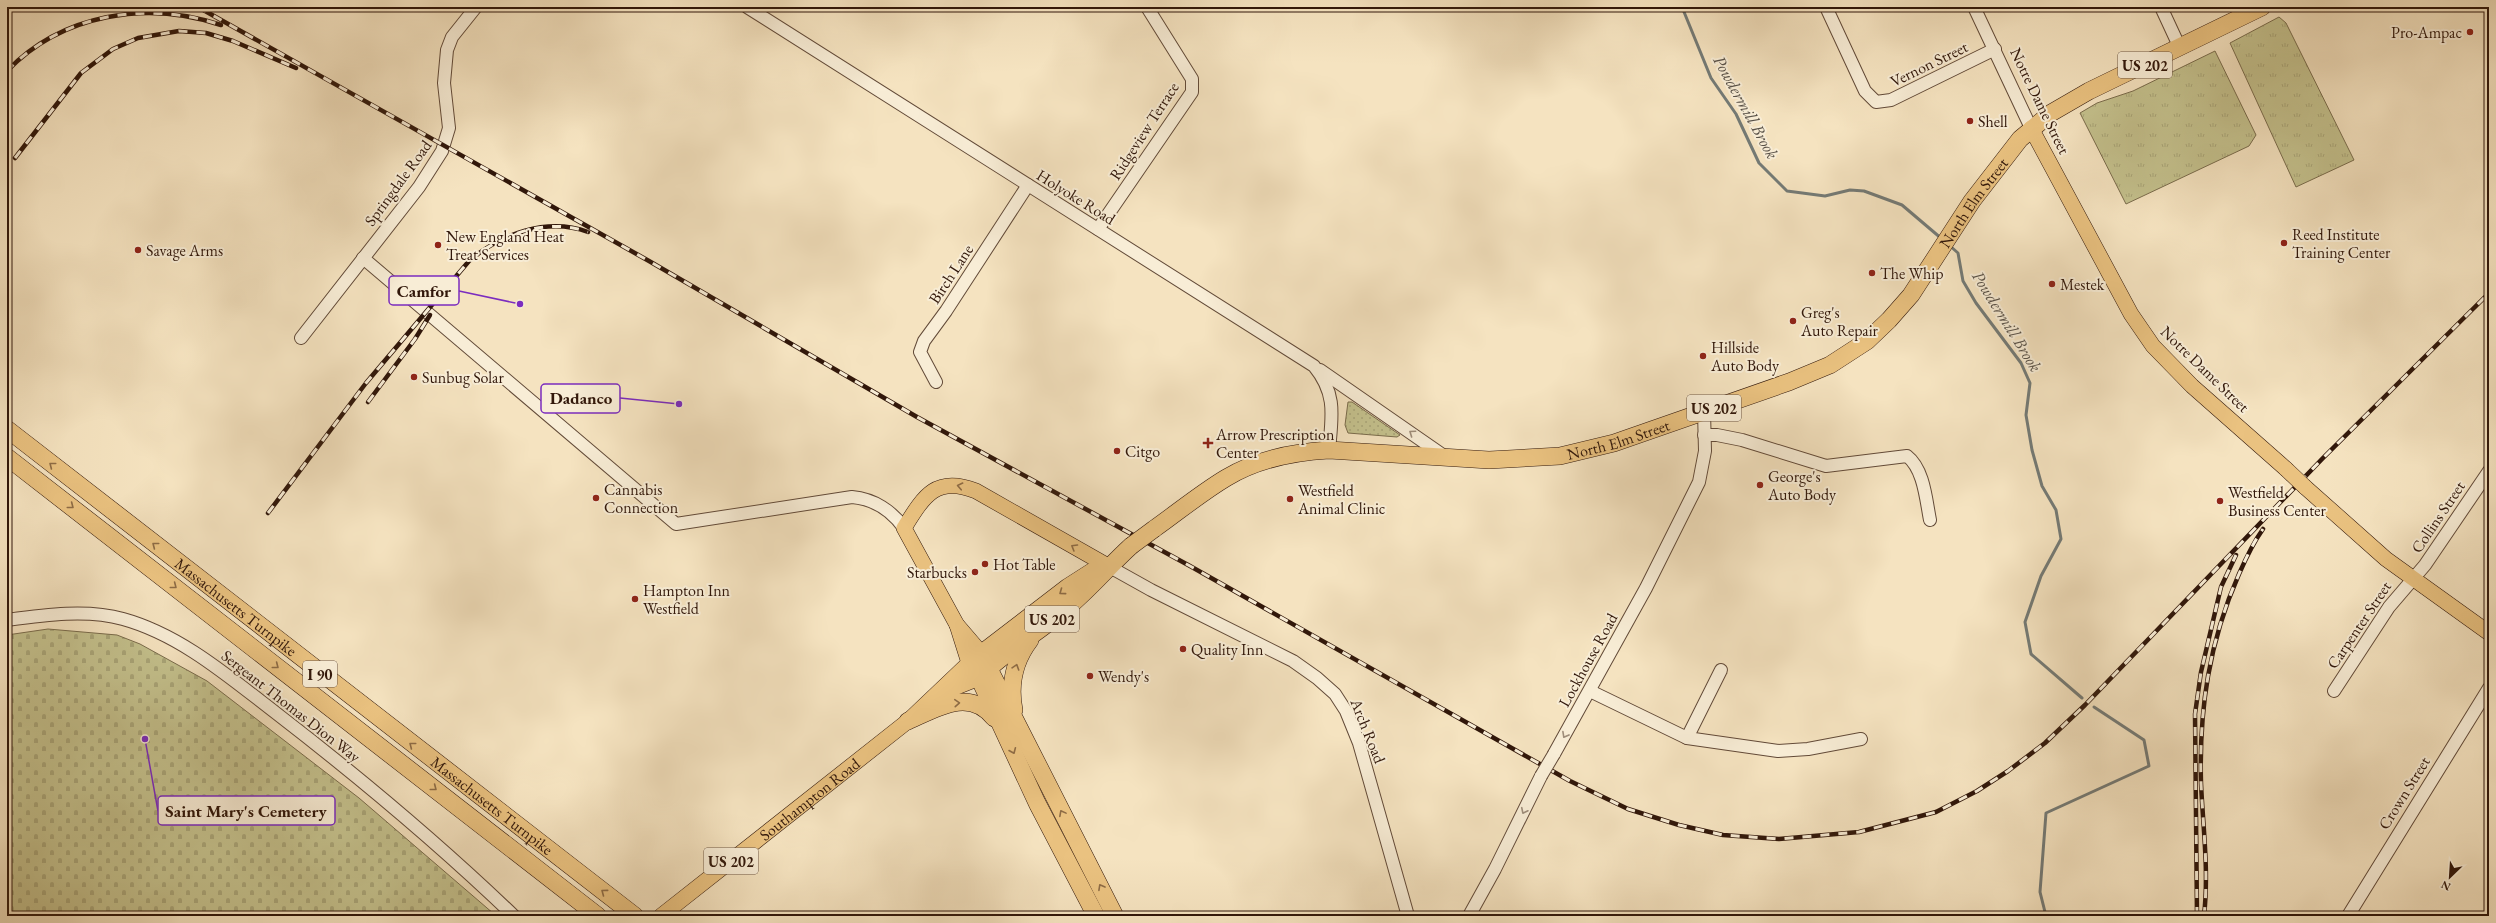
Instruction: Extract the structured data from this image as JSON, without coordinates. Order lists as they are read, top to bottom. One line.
{"streets":{"highway":["US 202","North Elm Street","Massachusetts Turnpike","I 90","Southampton Road"],"main road":["Notre Dame Street"],"street":["Vernon Street","Ridgeview Terrace","Springdale Road","Holyoke Road","Birch Lane","Collins Street","Carpenter Street","Lockhouse Road","Sergeant Thomas Dion Way","Arch Road","Crown Street"]},"crossings":[["Vernon Street","Notre Dame Street"],["Notre Dame Street","North Elm Street"],["Notre Dame Street","Collins Street"],["Notre Dame Street","Carpenter Street"],["Ridgeview Terrace","Holyoke Road"],["Holyoke Road","North Elm Street"],["Holyoke Road","Birch Lane"],["North Elm Street","Lockhouse Road"],["North Elm Street","Southampton Road"],["Collins Street","Carpenter Street"],["Arch Road","Southampton Road"]],"one_way":["Lockhouse Road"],"water":["Powdermill Brook"],"places":{"other":["Pro-Ampac","Shell","Reed Institute Training Center","New England Heat Treat Services","Savage Arms","The Whip","Mestek","Camfor","Greg's Auto Repair","Hillside Auto Body","Sunbug Solar","Dadanco","Citgo","George's Auto Body","Cannabis Connection","Westfield Animal Clinic","Westfield Business Center","Hot Table","Starbucks","Hampton Inn Westfield","Quality Inn","Wendy's","Saint Mary's Cemetery"],"health":["Arrow Prescription Center"]},"north":"bottom left"}
